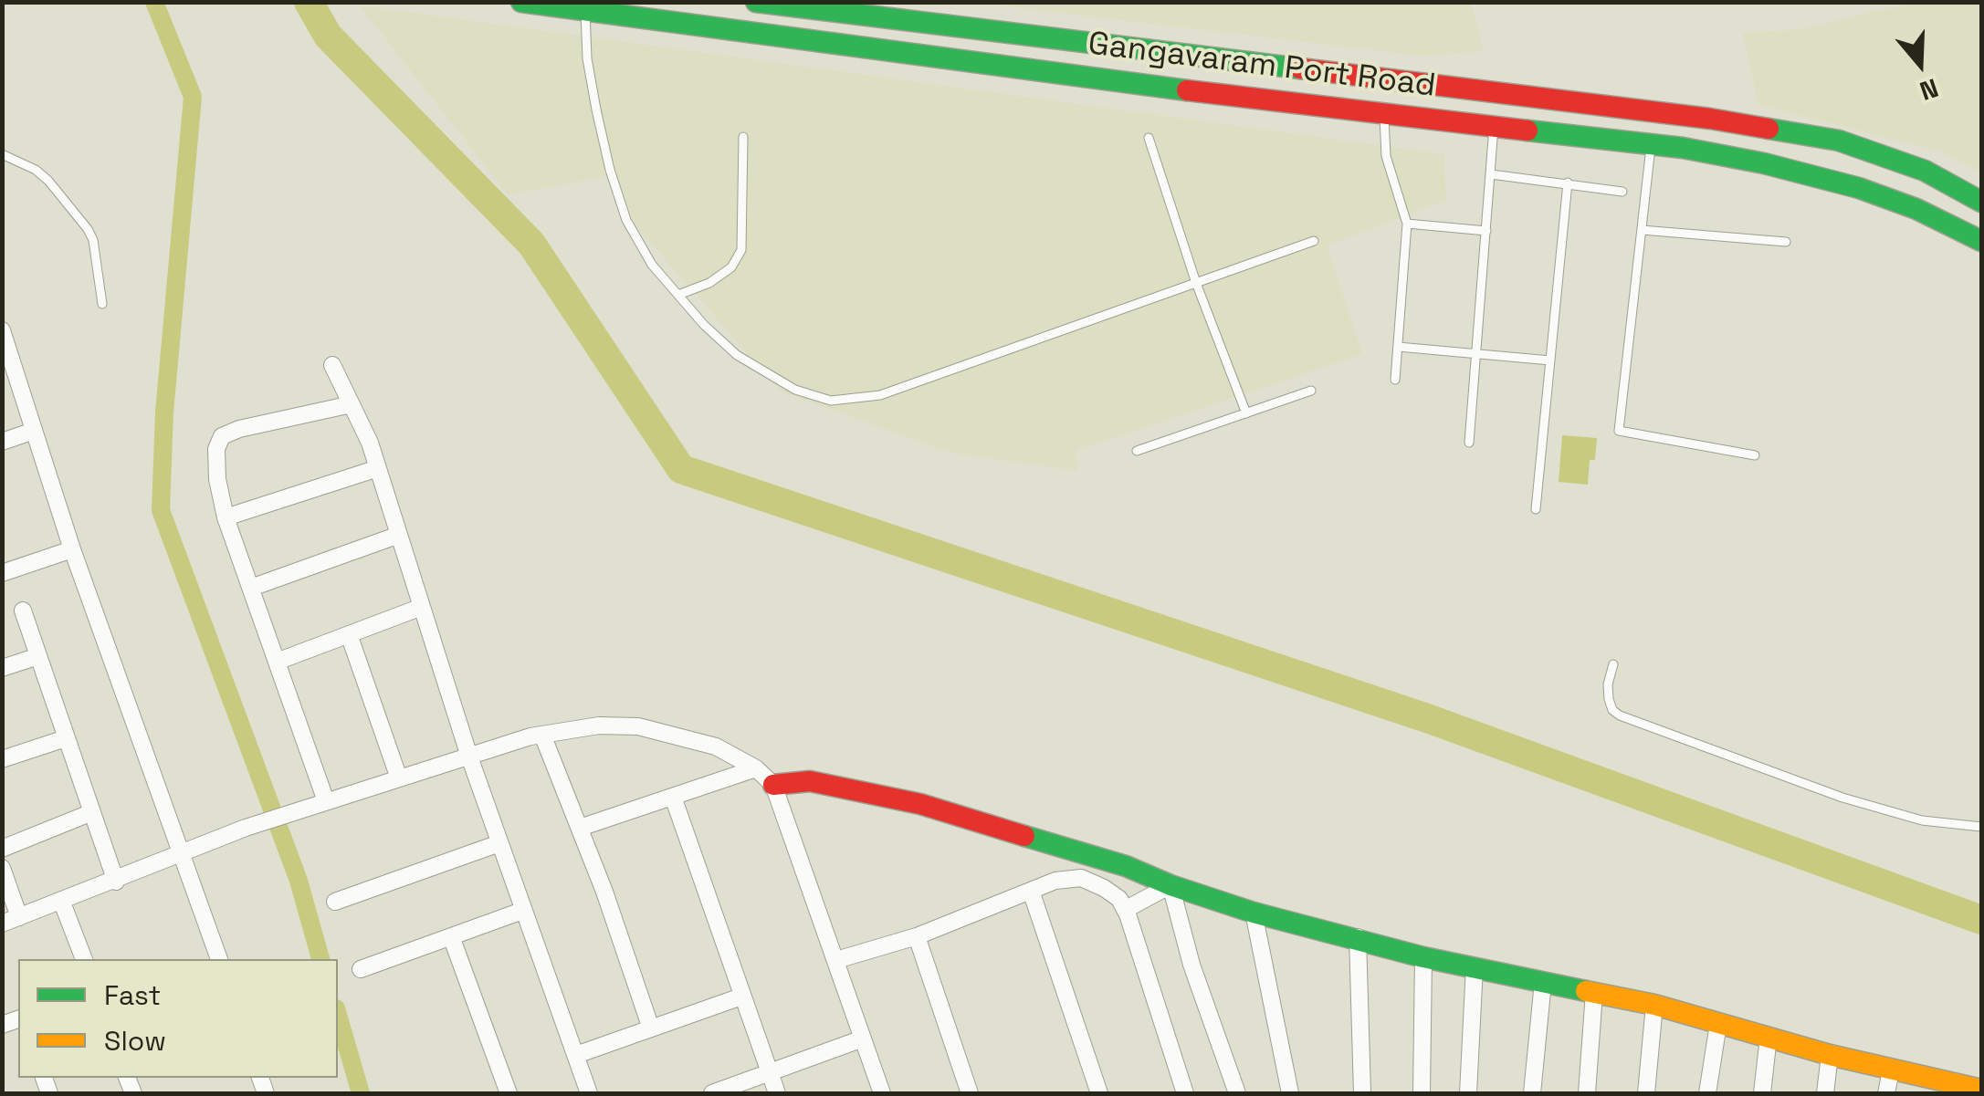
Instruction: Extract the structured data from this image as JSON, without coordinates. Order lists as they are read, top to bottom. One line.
{"streets":{"street":["Gangavaram Port Road"]},"legend":["Fast","Slow"],"north":"bottom"}
